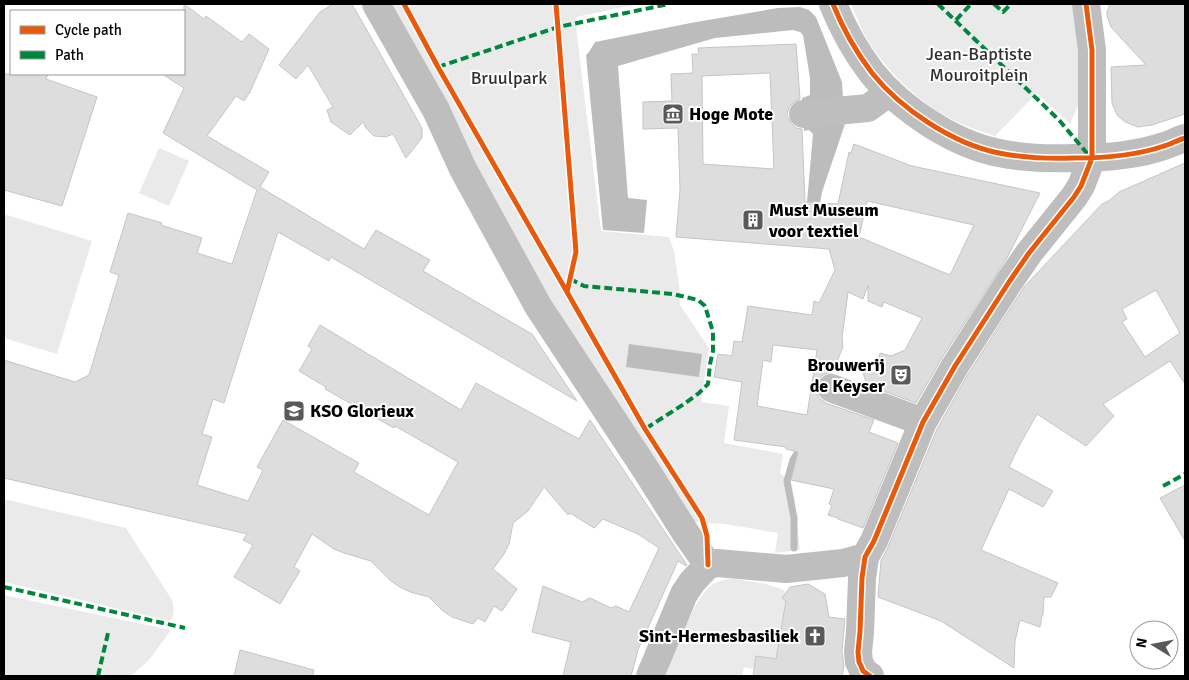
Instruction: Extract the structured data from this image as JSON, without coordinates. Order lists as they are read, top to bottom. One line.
{"parks":["Jean-Baptiste Mouroitplein","Bruulpark"],"places":{"museum":["Hoge Mote"],"building":["Must Museum voor textiel"],"theatre":["Brouwerij de Keyser"],"school or university":["KSO Glorieux"],"church":["Sint-Hermesbasiliek"]},"legend":["Cycle path","Path"],"north":"left"}
